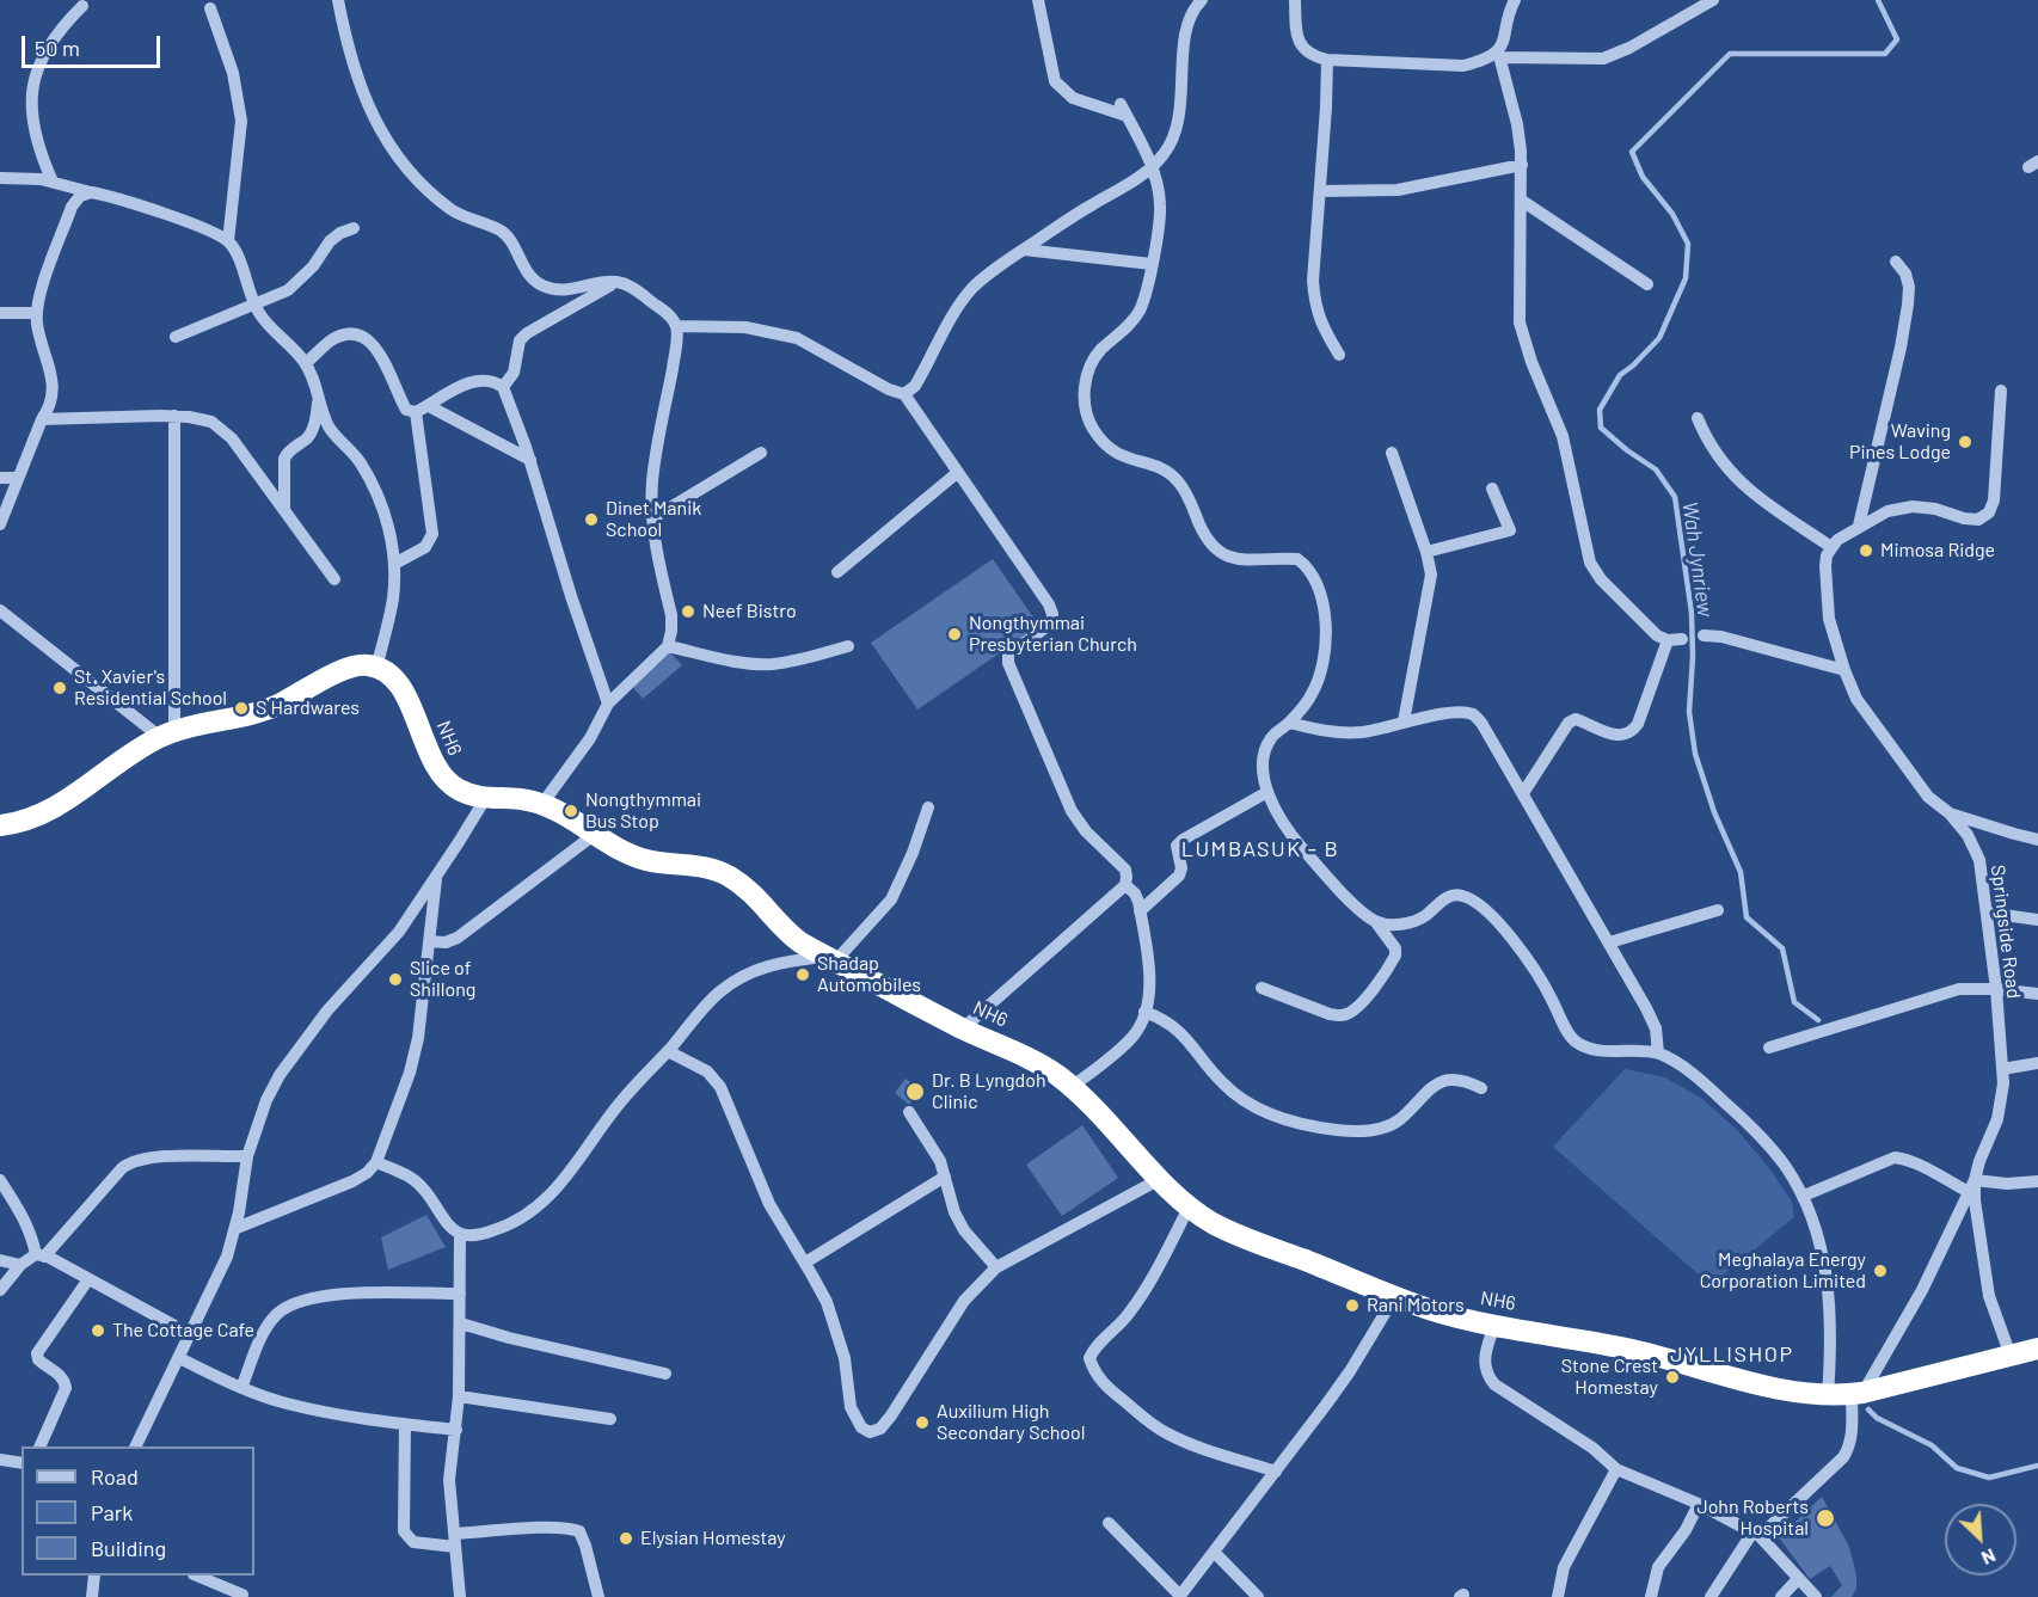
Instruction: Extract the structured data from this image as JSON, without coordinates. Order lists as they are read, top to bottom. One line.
{"streets":{"highway":["NH6"],"street":["Springside Road"]},"crossings":[["NH6","Springside Road"]],"districts":["LUMBASUK - B","JYLLISHOP"],"water":["Wah Jynriew"],"places":["Waving Pines Lodge","Dinet Manik School","Mimosa Ridge","Neef Bistro","Nongthymmai Presbyterian Church","St. Xavier's Residential School","S Hardwares","Nongthymmai Bus Stop","Shadap Automobiles","Slice of Shillong","Dr. B Lyngdoh Clinic","Meghalaya Energy Corporation Limited","Rani Motors","The Cottage Cafe","Stone Crest Homestay","Auxilium High Secondary School","John Roberts Hospital","Elysian Homestay"],"legend":["Road","Park","Building"],"scale_bar":"50 m","north":"bottom right"}
